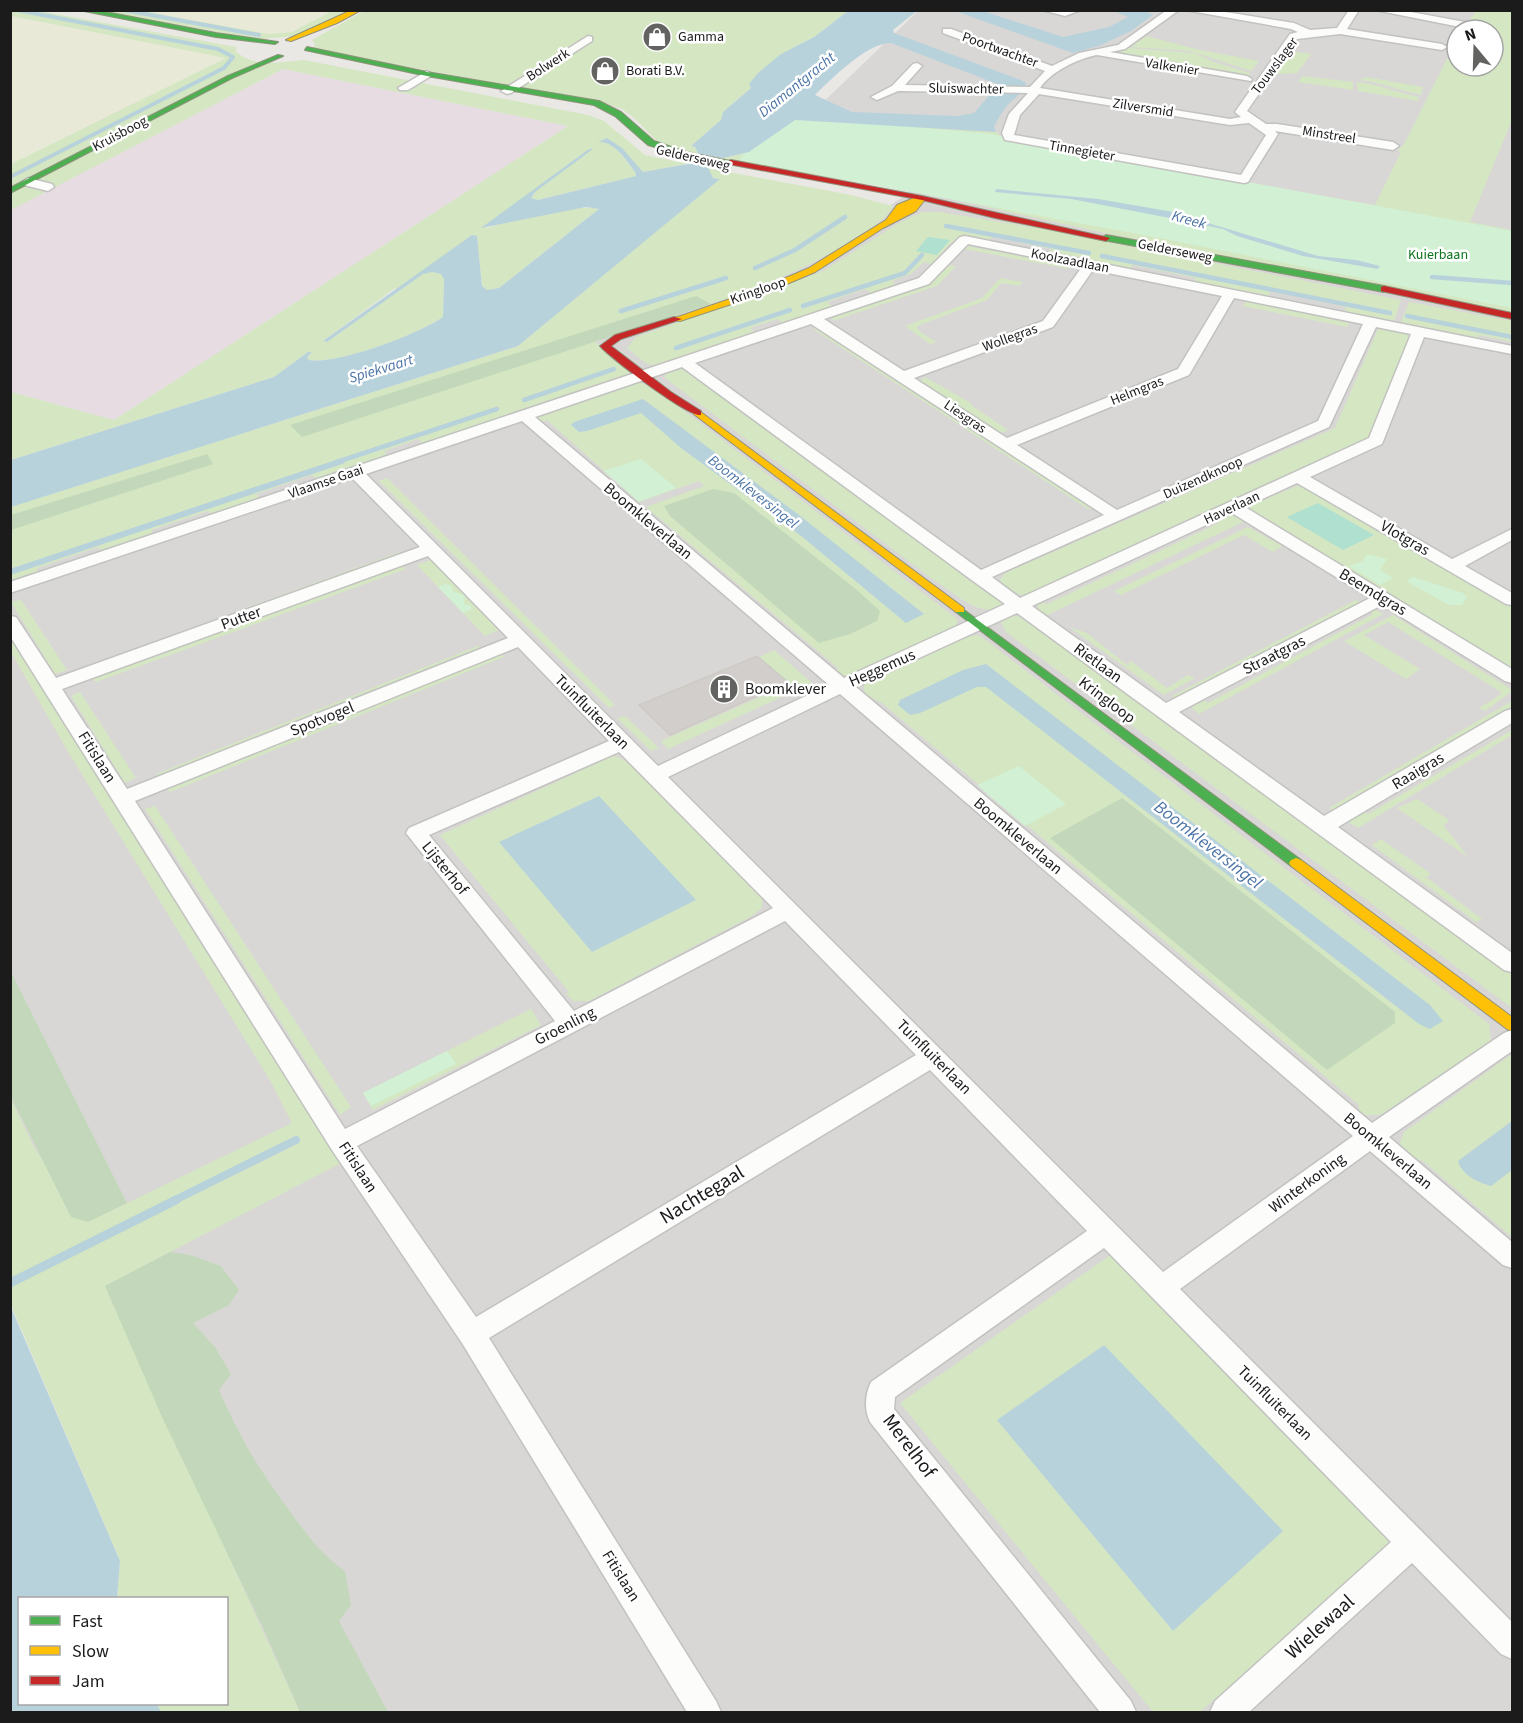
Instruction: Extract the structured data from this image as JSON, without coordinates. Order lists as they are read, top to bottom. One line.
{"streets":{"street":["Poortwachter","Bolwerk","Touwslager","Valkenier","Sluiswachter","Zilversmid","Kruisboog","Minstreel","Tinnegieter","Gelderseweg","Koolzaadlaan","Kringloop","Wollegras","Helmgras","Liesgras","Duizendknoop","Vlaamse Gaai","Haverlaan","Boomkleverlaan","Vlotgras","Beemdgras","Putter","Straatgras","Rietlaan","Heggemus","Tuinfluiterlaan","Spotvogel","Fitislaan","Raaigras","Lijsterhof","Groenling","Winterkoning","Nachtegaal","Merelhof","Wielewaal"]},"crossings":[["Poortwachter","Tinnegieter"],["Bolwerk","Gelderseweg"],["Touwslager","Zilversmid"],["Valkenier","Tinnegieter"],["Sluiswachter","Zilversmid"],["Sluiswachter","Tinnegieter"],["Zilversmid","Tinnegieter"],["Minstreel","Tinnegieter"],["Gelderseweg","Kringloop"],["Koolzaadlaan","Kringloop"],["Koolzaadlaan","Wollegras"],["Koolzaadlaan","Helmgras"],["Koolzaadlaan","Liesgras"],["Koolzaadlaan","Duizendknoop"],["Koolzaadlaan","Vlaamse Gaai"],["Koolzaadlaan","Haverlaan"],["Koolzaadlaan","Rietlaan"],["Kringloop","Vlaamse Gaai"],["Kringloop","Haverlaan"],["Kringloop","Heggemus"],["Wollegras","Liesgras"],["Helmgras","Liesgras"],["Liesgras","Duizendknoop"],["Duizendknoop","Rietlaan"],["Vlaamse Gaai","Boomkleverlaan"],["Vlaamse Gaai","Tuinfluiterlaan"],["Haverlaan","Vlotgras"],["Haverlaan","Beemdgras"],["Haverlaan","Rietlaan"],["Haverlaan","Heggemus"],["Boomkleverlaan","Heggemus"],["Boomkleverlaan","Winterkoning"],["Beemdgras","Straatgras"],["Putter","Tuinfluiterlaan"],["Putter","Fitislaan"],["Straatgras","Rietlaan"],["Rietlaan","Raaigras"],["Heggemus","Tuinfluiterlaan"],["Tuinfluiterlaan","Spotvogel"],["Tuinfluiterlaan","Lijsterhof"],["Tuinfluiterlaan","Groenling"],["Tuinfluiterlaan","Winterkoning"],["Tuinfluiterlaan","Nachtegaal"],["Tuinfluiterlaan","Merelhof"],["Tuinfluiterlaan","Wielewaal"],["Spotvogel","Fitislaan"],["Fitislaan","Groenling"],["Fitislaan","Nachtegaal"],["Lijsterhof","Groenling"]],"water":["Diamantgracht","Kreek","Spiekvaart","Boomkleversingel"],"parks":["Kuierbaan"],"places":{"shop":["Gamma","Borati B.V."],"building":["Boomklever"]},"legend":["Fast","Slow","Jam"],"north":"top"}
